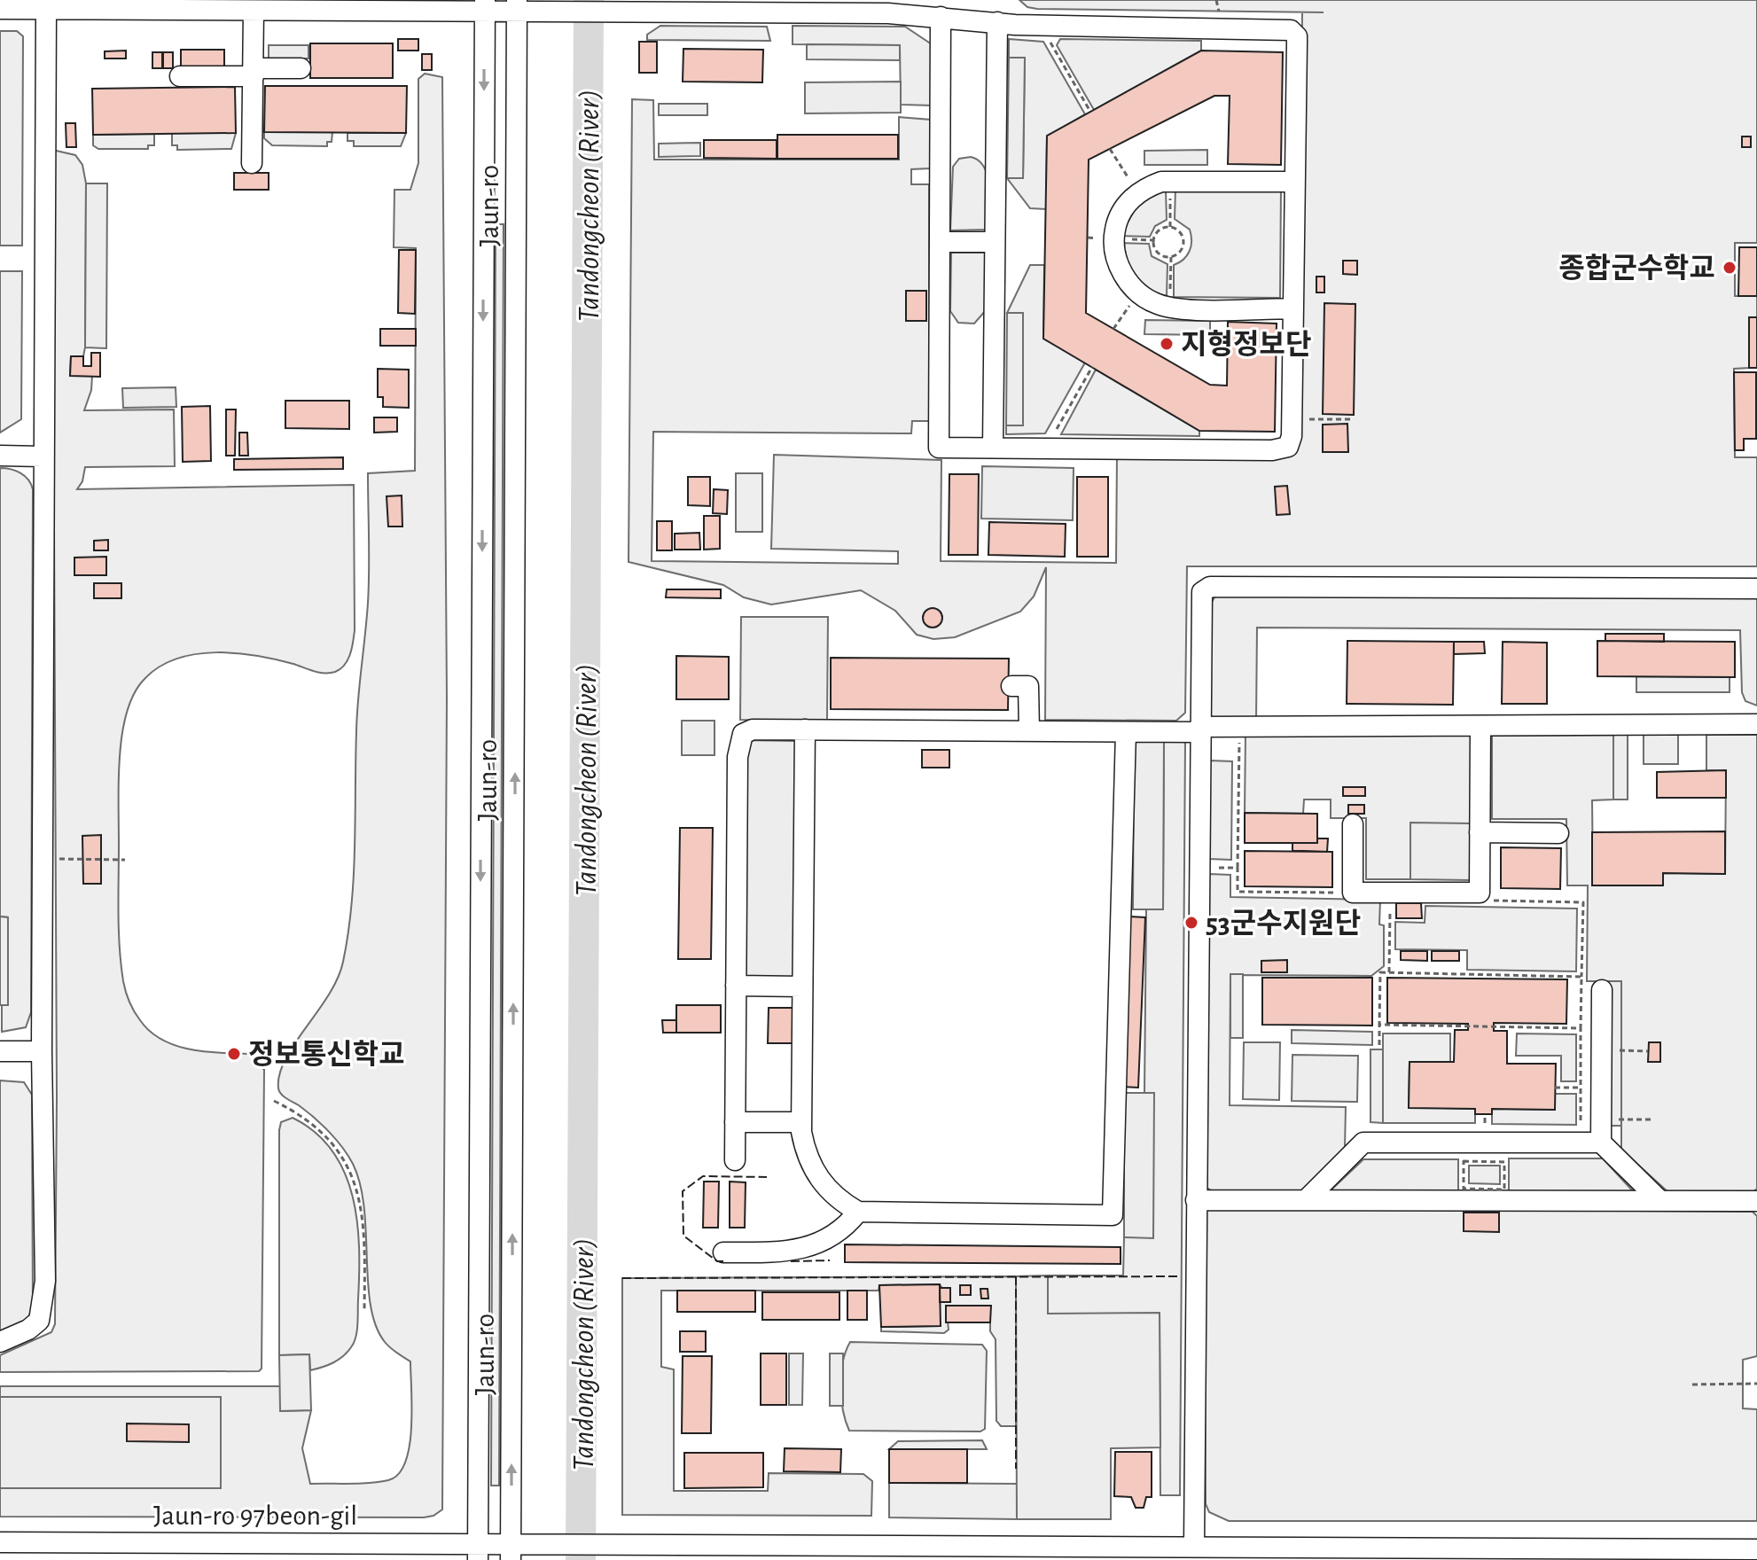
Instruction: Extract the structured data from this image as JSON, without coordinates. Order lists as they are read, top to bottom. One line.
{"streets":{"street":["Jaun-ro","Jaun-ro 97beon-gil"]},"crossings":[["Jaun-ro","Jaun-ro 97beon-gil"]],"water":["Tandongcheon (River)"],"places":["종합군수학교","지형정보단","53군수지원단","정보통신학교"]}
